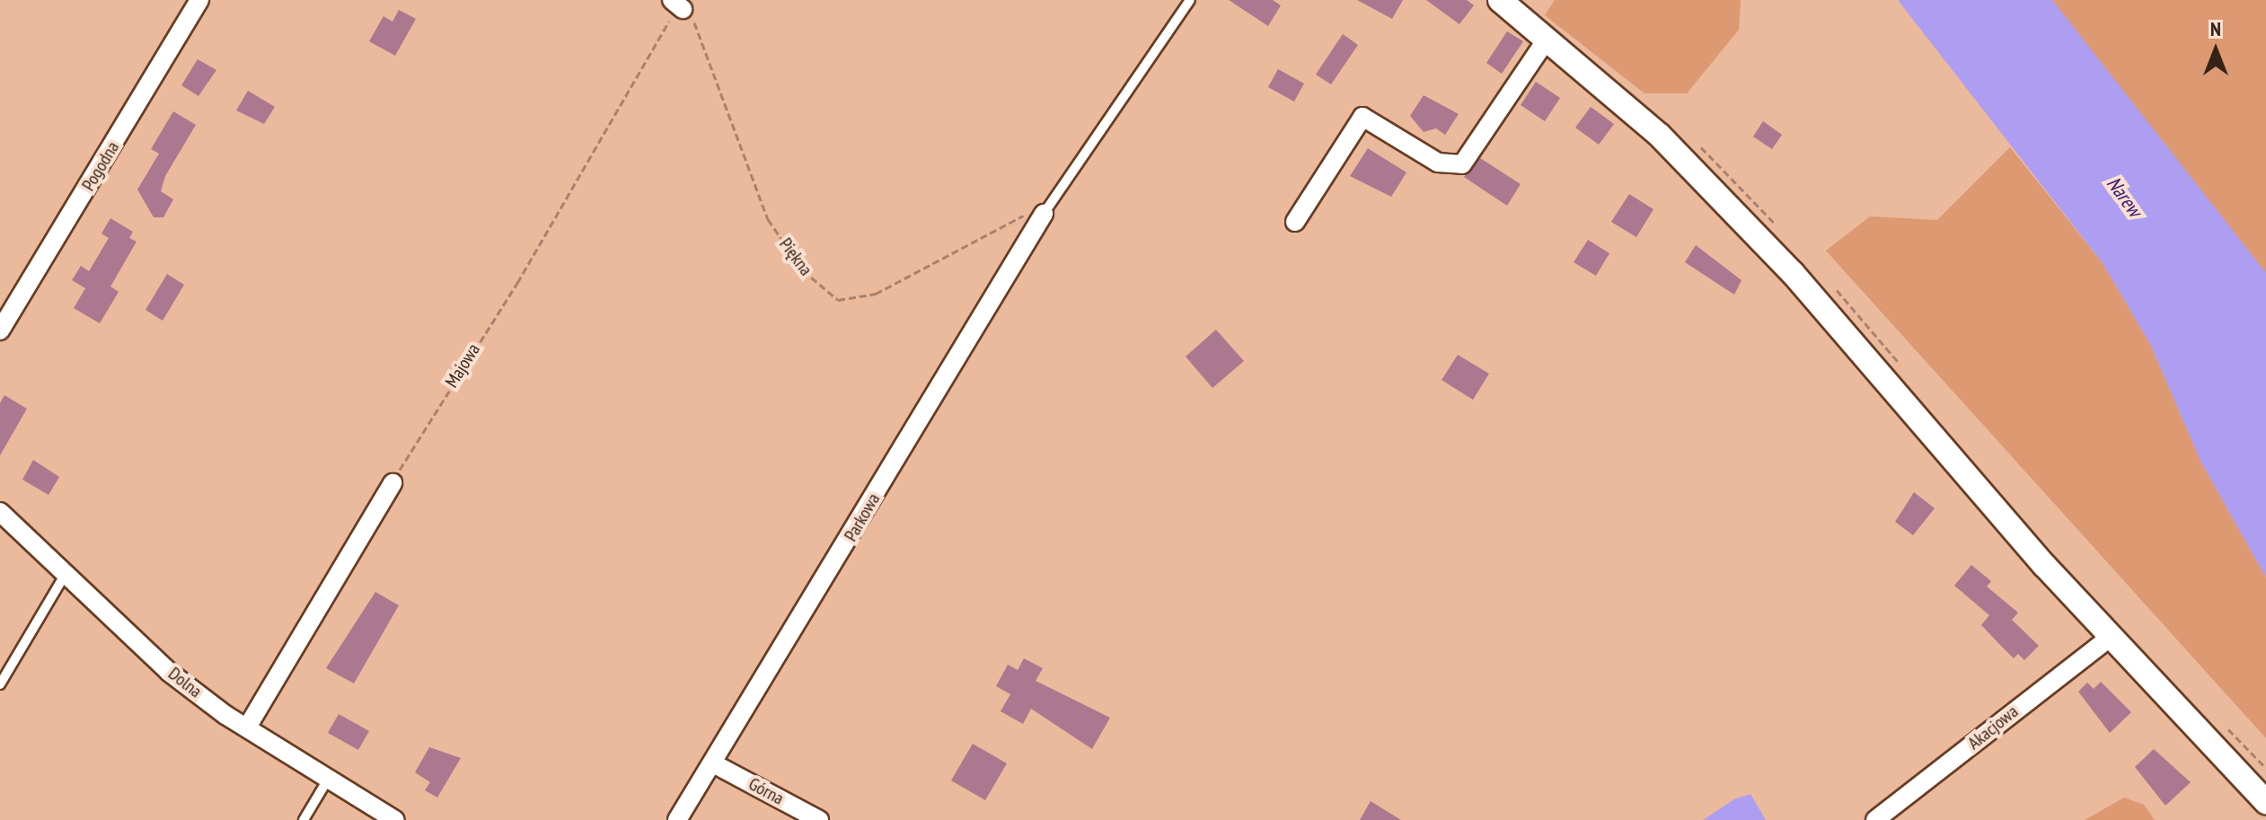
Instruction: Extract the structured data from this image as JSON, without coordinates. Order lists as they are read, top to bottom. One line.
{"streets":{"street":["Pogodna","Parkowa","Dolna","Akacjowa","Górna"],"path":["Piękna","Majowa"]},"crossings":[["Piękna","Majowa"],["Piękna","Parkowa"],["Parkowa","Górna"]],"water":["Narew"],"north":"top"}
